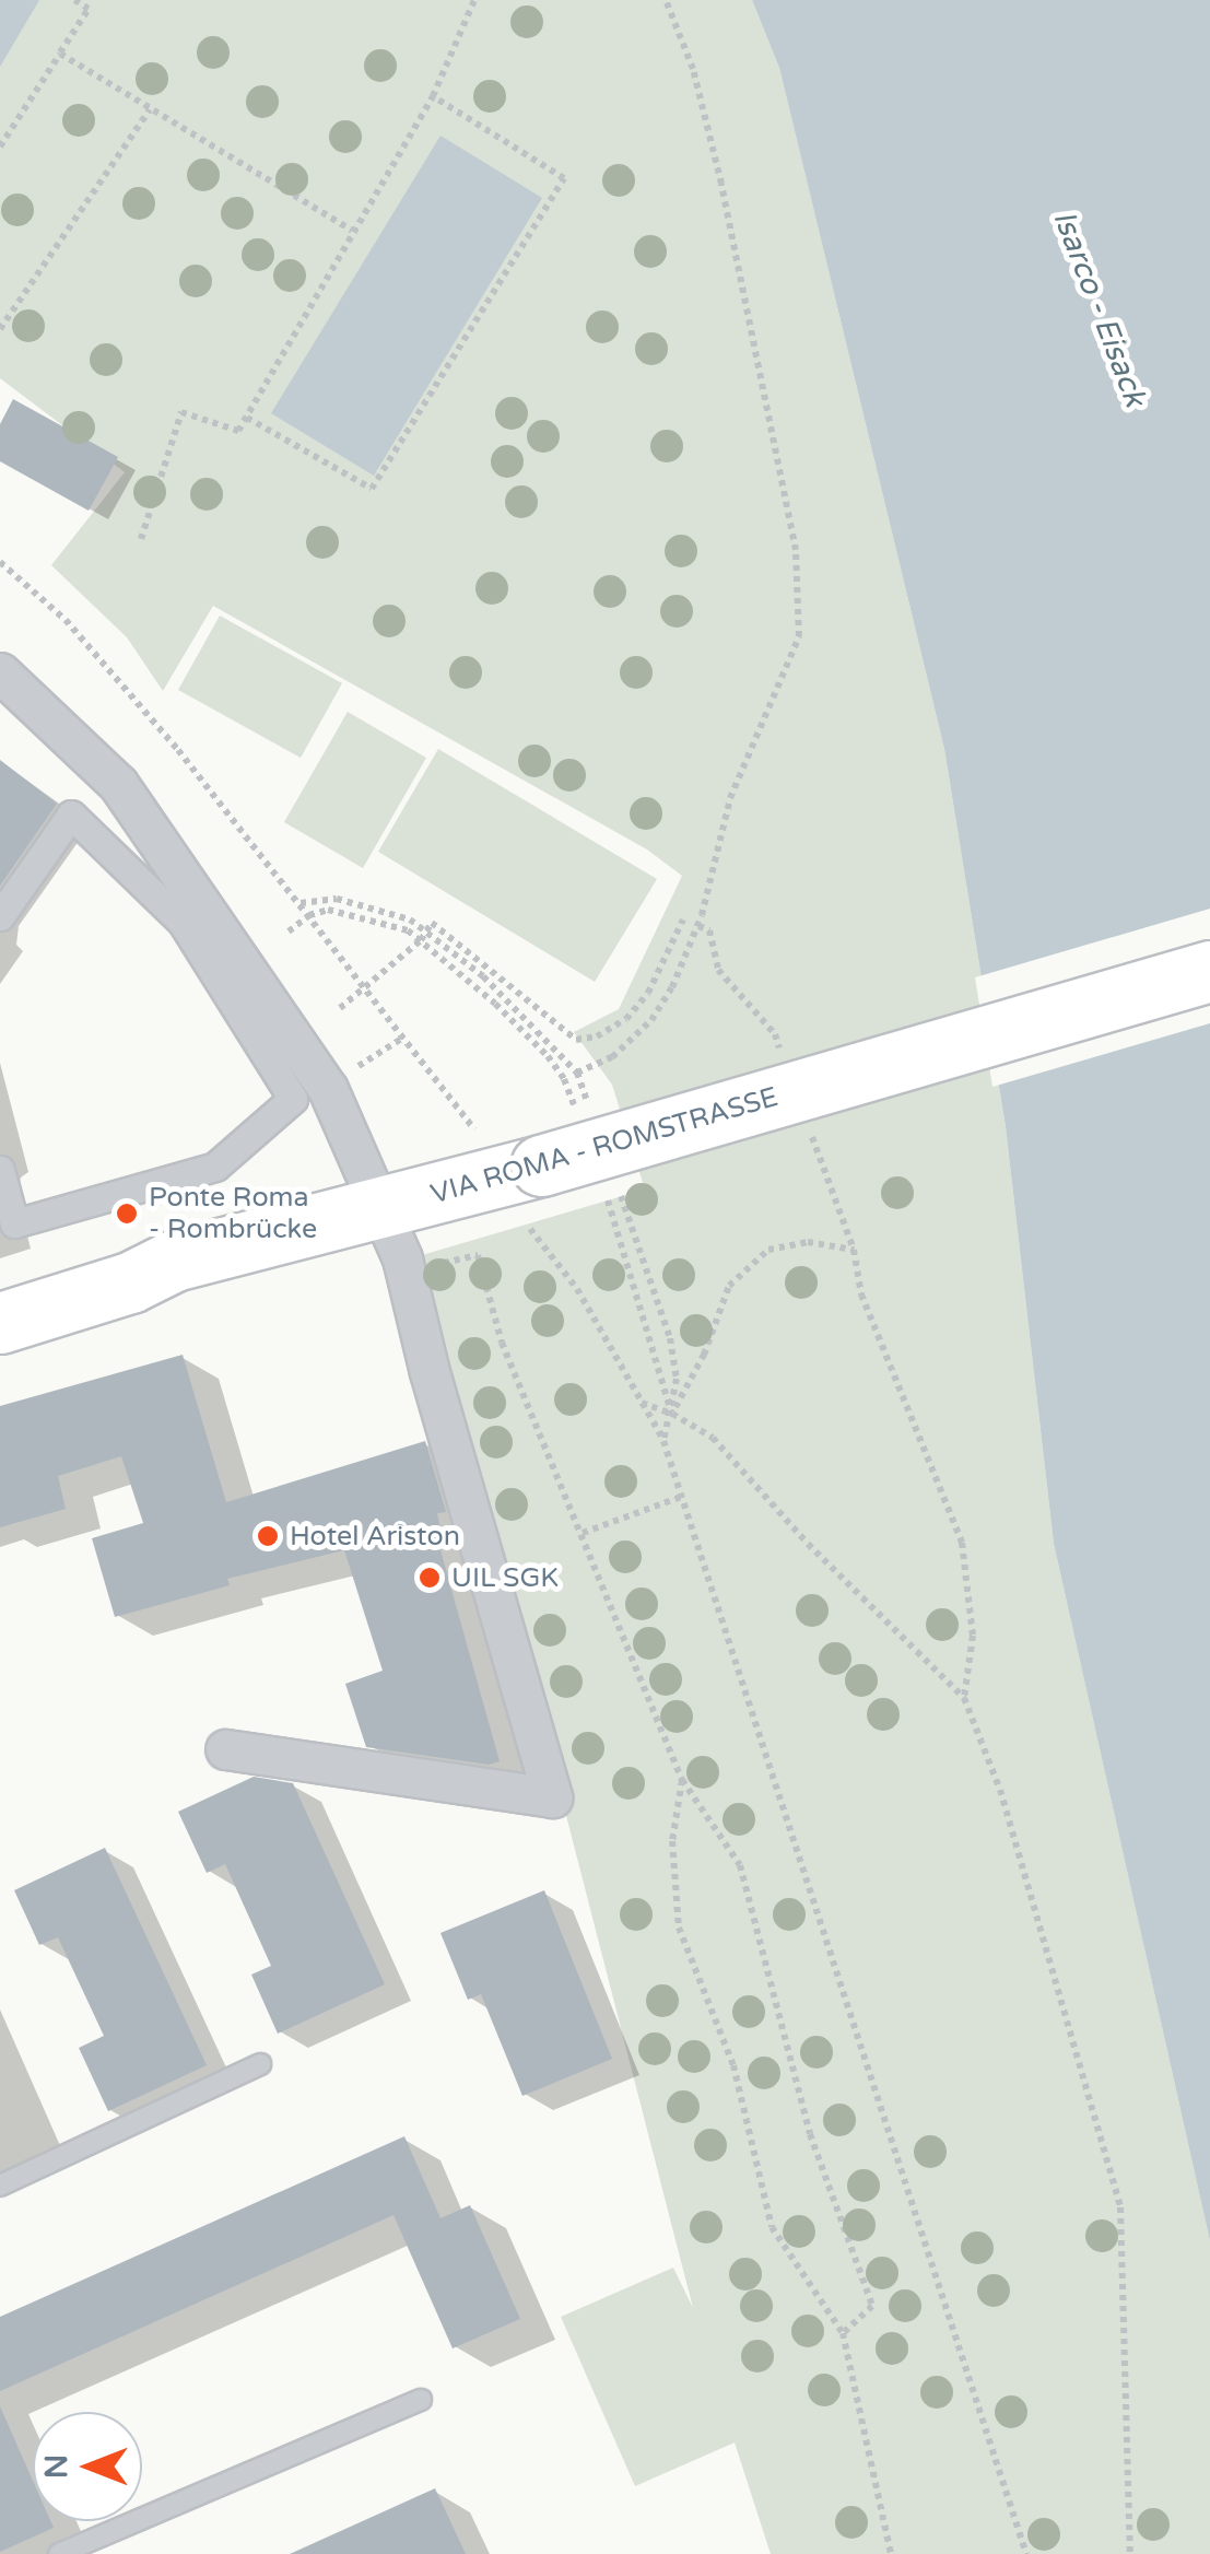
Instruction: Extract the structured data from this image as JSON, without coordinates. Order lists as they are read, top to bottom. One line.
{"streets":{"main road":["VIA ROMA - ROMSTRASSE"]},"water":["Isarco - Eisack"],"places":["Ponte Roma - Rombrücke","Hotel Ariston","UIL SGK"],"north":"left"}
